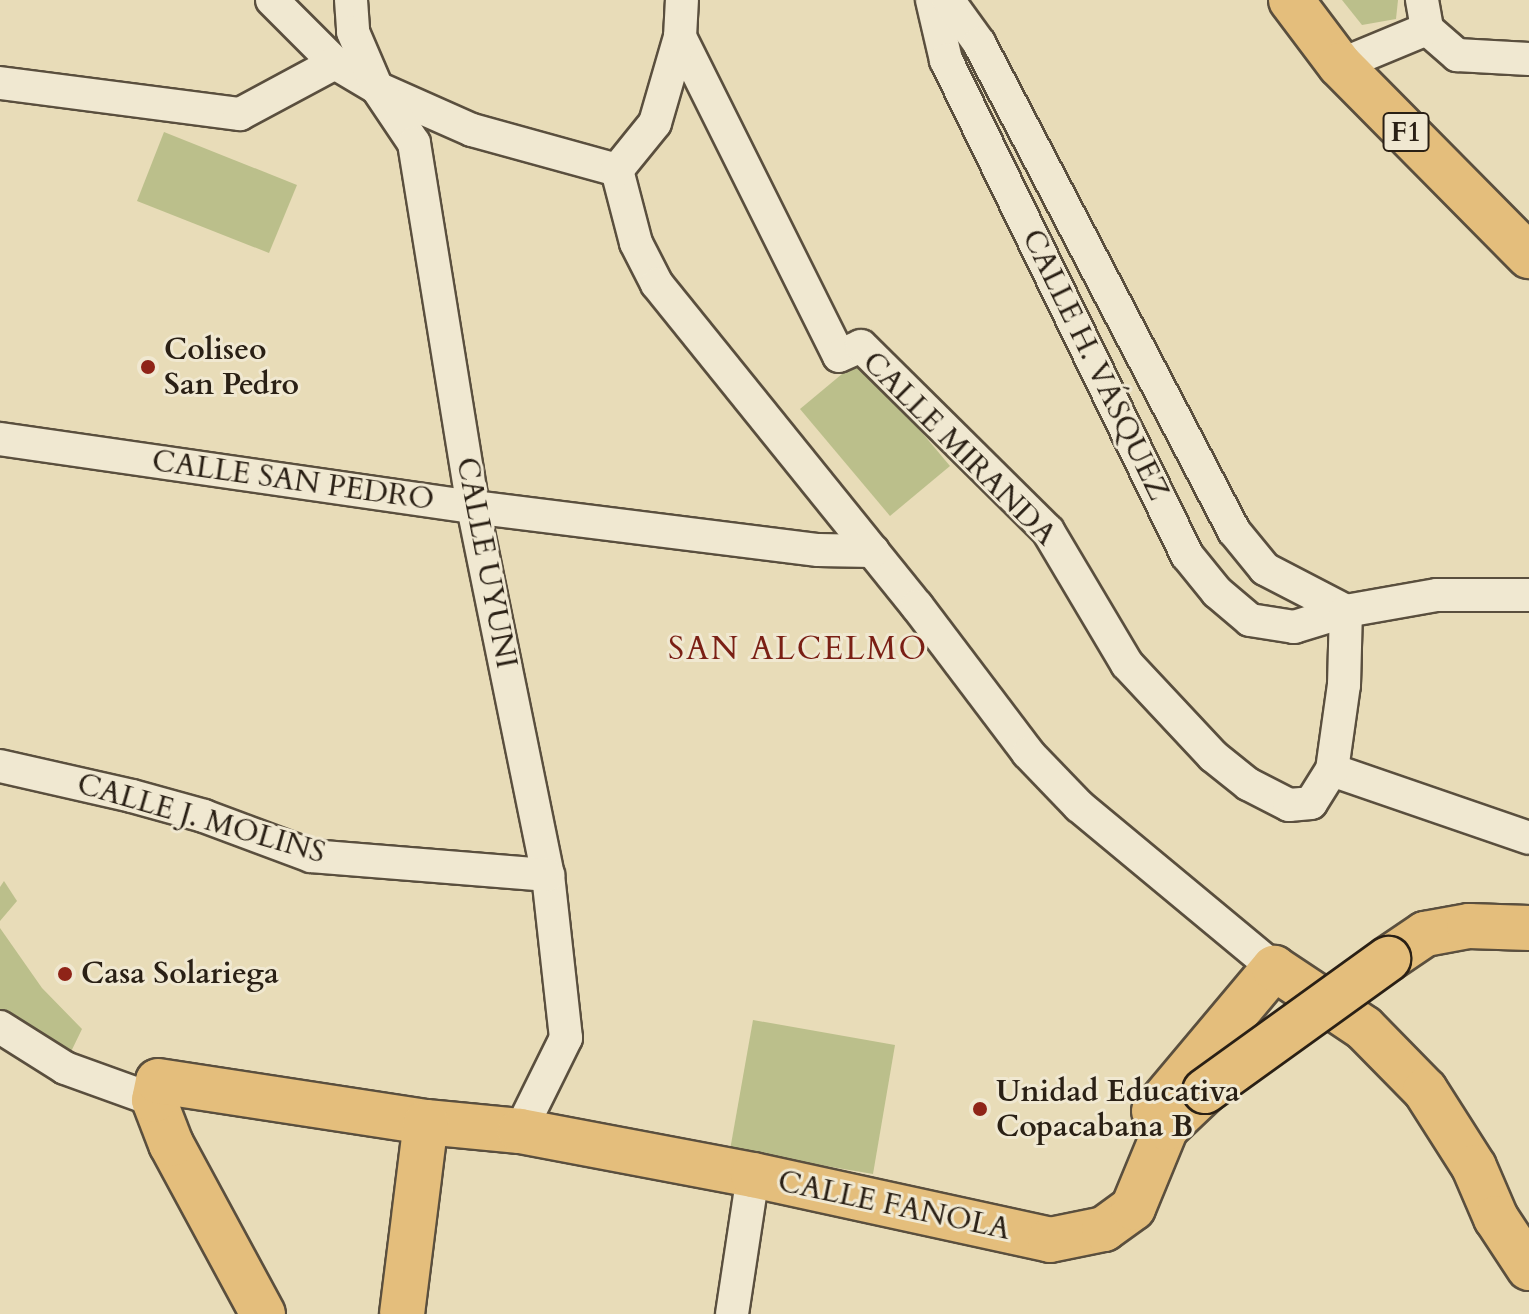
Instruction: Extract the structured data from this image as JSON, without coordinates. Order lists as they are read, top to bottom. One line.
{"streets":{"main road":["F1","CALLE FANOLA"],"street":["CALLE H. VÁSQUEZ","CALLE MIRANDA","CALLE SAN PEDRO","CALLE UYUNI","CALLE J. MOLINS"]},"crossings":[["CALLE SAN PEDRO","CALLE UYUNI"],["CALLE UYUNI","CALLE J. MOLINS"],["CALLE UYUNI","CALLE FANOLA"]],"districts":["SAN ALCELMO"],"places":["Coliseo San Pedro","Casa Solariega","Unidad Educativa Copacabana B"]}
